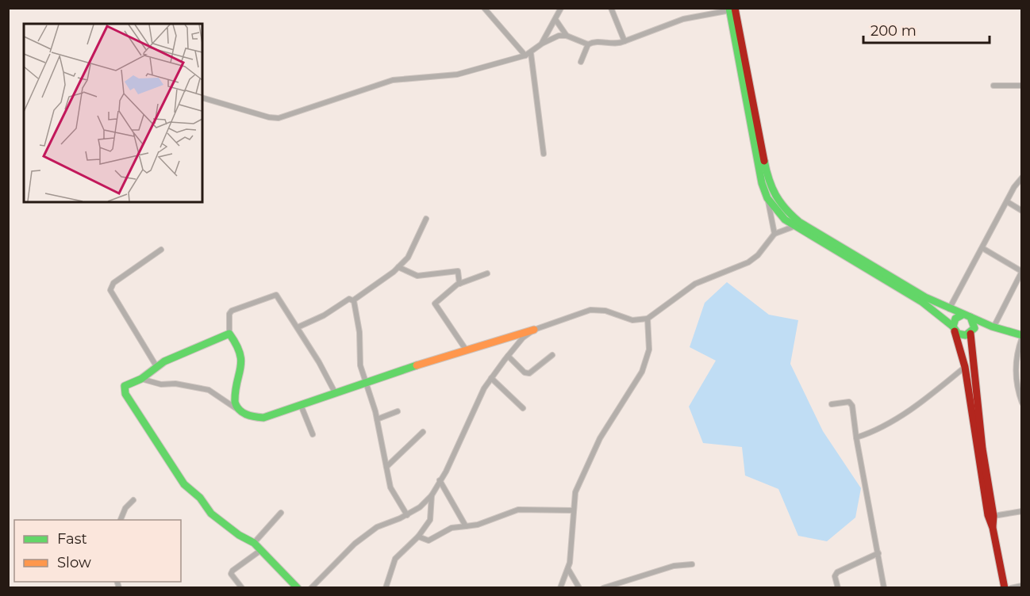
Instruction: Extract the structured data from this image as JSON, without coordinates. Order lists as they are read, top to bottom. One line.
{"legend":["Fast","Slow"],"scale_bar":"200 m"}
